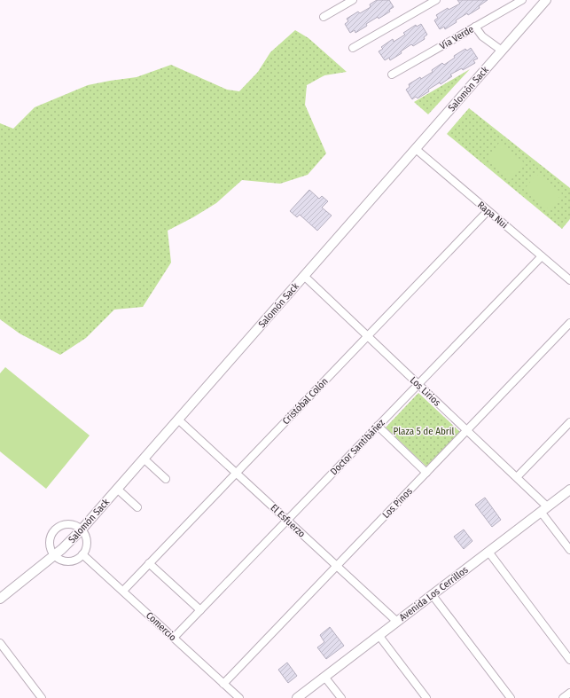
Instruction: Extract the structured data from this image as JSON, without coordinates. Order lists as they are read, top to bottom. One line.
{"streets":{"street":["Vía Verde","Salomón Sack","Rapa Nui","Los Lirios","Cristóbal Colón","Doctor Santibáñez","Los Pinos","El Esfuerzo","Avenida Los Cerrillos","Comercio"]},"crossings":[["Salomón Sack","Rapa Nui"],["Salomón Sack","Los Lirios"],["Salomón Sack","El Esfuerzo"],["Rapa Nui","Cristóbal Colón"],["Rapa Nui","Doctor Santibáñez"],["Los Lirios","Cristóbal Colón"],["Los Lirios","Doctor Santibáñez"],["Los Lirios","Los Pinos"],["Los Lirios","Avenida Los Cerrillos"],["Cristóbal Colón","El Esfuerzo"],["Cristóbal Colón","Comercio"],["Doctor Santibáñez","El Esfuerzo"],["Doctor Santibáñez","Comercio"],["Los Pinos","El Esfuerzo"],["Los Pinos","Comercio"],["El Esfuerzo","Avenida Los Cerrillos"]],"parks":["Plaza 5 de Abril"]}
